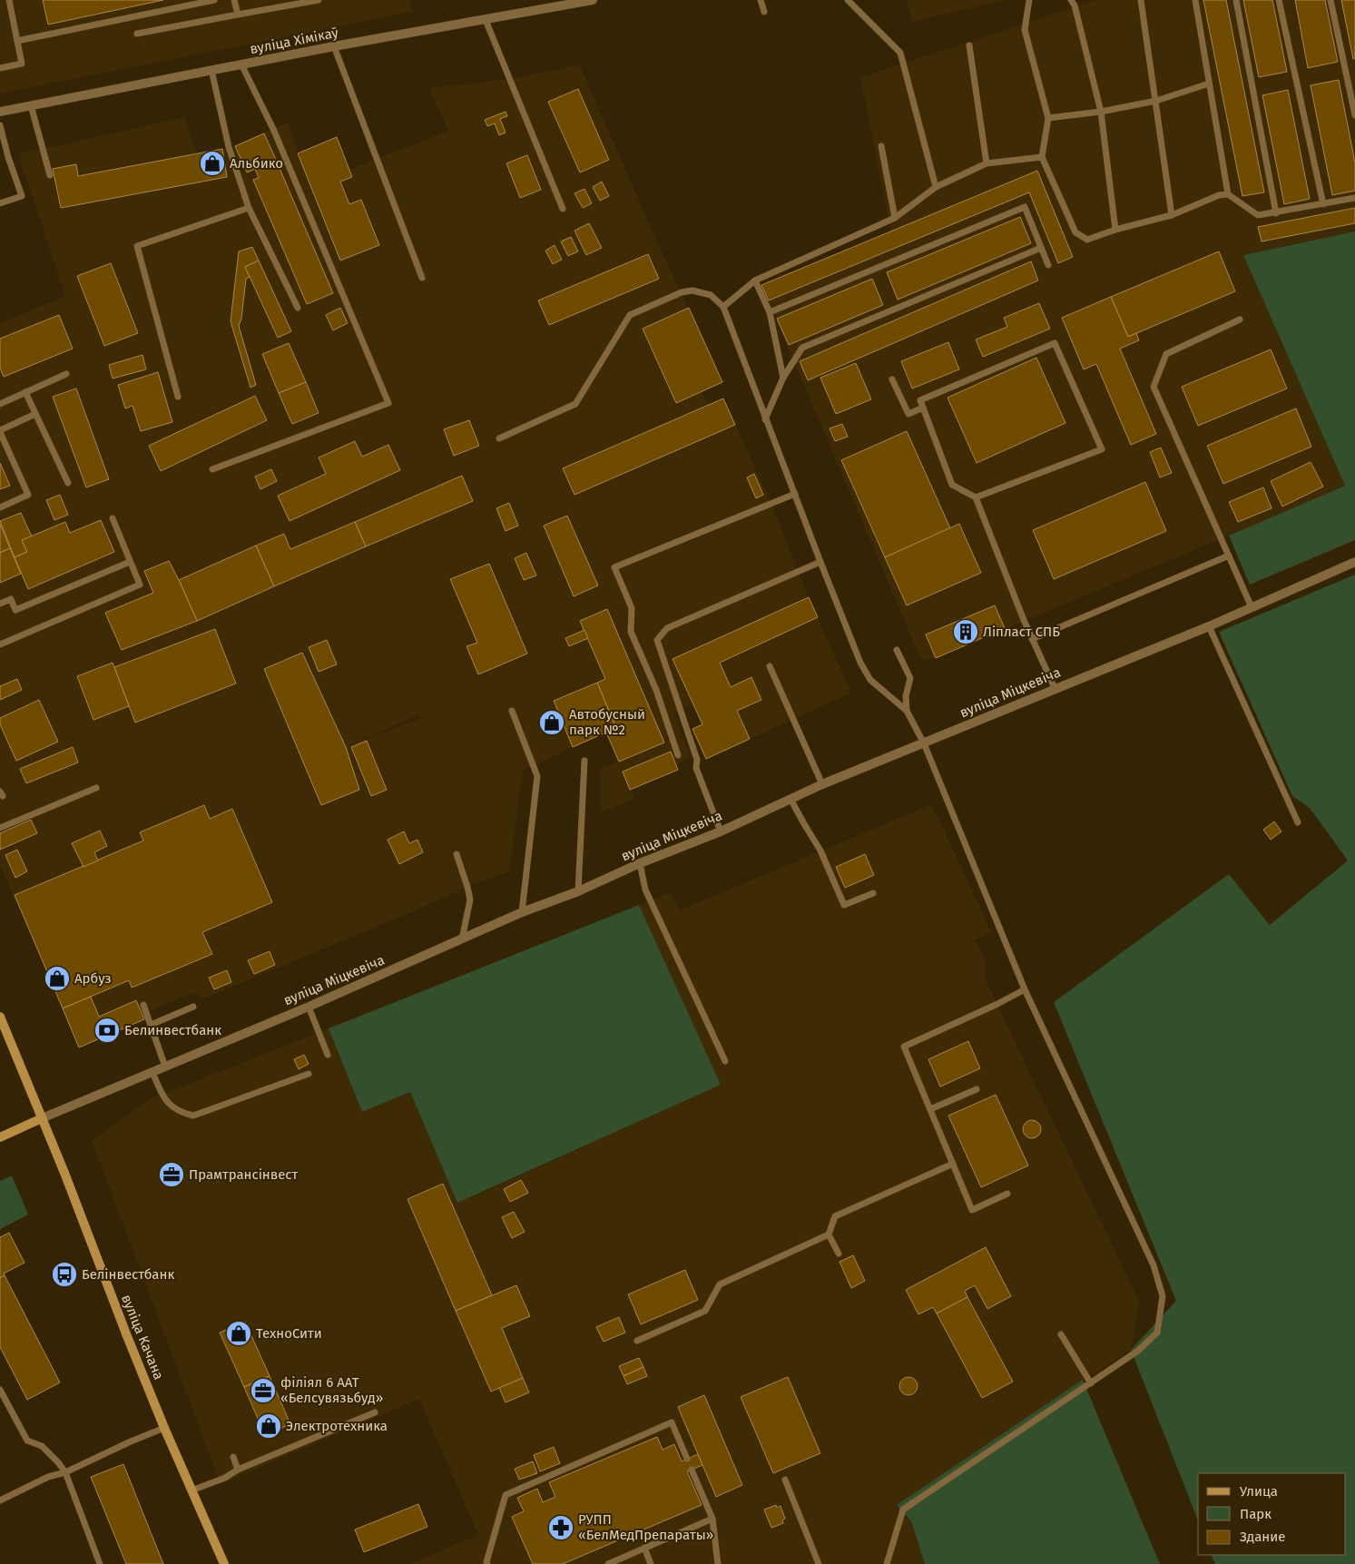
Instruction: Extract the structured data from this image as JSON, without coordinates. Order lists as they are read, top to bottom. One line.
{"streets":{"main road":["вуліца Міцкевіча","вуліца Качана"],"street":["вуліца Хімікаў"]},"crossings":[["вуліца Міцкевіча","вуліца Качана"]],"places":{"shop":["Альбико","Автобусный парк №2","Арбуз","ТехноСити","Электротехника"],"building":["Ліпласт СПБ"],"bank":["Белинвестбанк"],"office":["Прамтрансінвест","філіял 6 ААТ «Белсувязьбуд»"],"bus stop":["Белінвестбанк"],"pharmacy":["РУПП «БелМедПрепараты»"]},"legend":["Улица","Парк","Здание"]}
